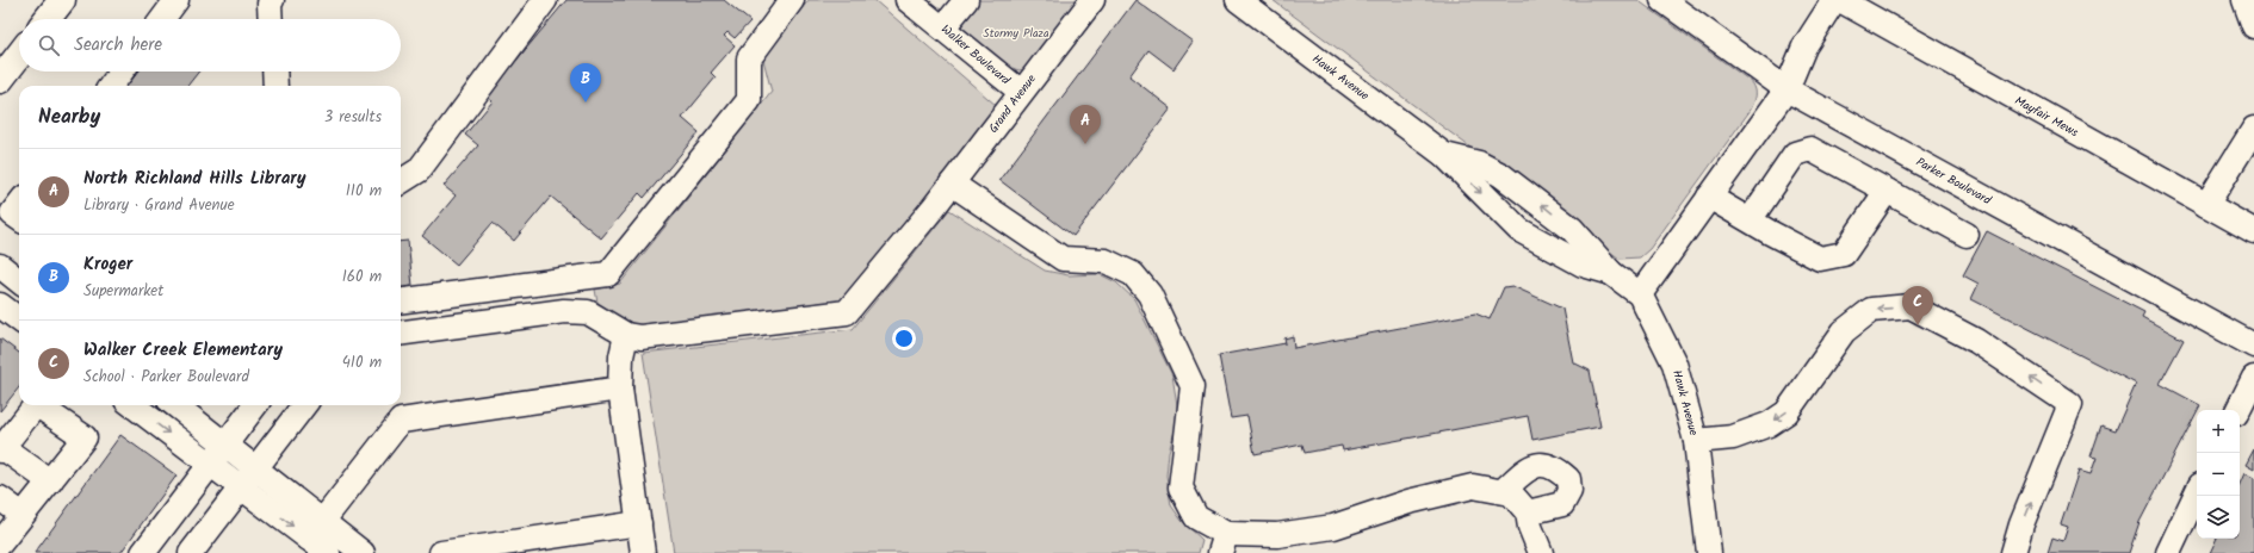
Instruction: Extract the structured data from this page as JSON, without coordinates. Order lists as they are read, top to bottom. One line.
{"streets":{"street":["Walker Boulevard","Hawk Avenue","Grand Avenue","Mayfair Mews","Parker Boulevard"]},"crossings":[["Walker Boulevard","Grand Avenue"]],"parks":["Stormy Plaza"],"page":{"search":"Search here","pins":["B","A","C"],"heading":["Nearby","3 results"],"list":[{"mark":"A","name":"North Richland Hills Library","note":"Library · Grand Avenue","value":"110 m"},{"mark":"B","name":"Kroger","note":"Supermarket","value":"160 m"},{"mark":"C","name":"Walker Creek Elementary","note":"School · Parker Boulevard","value":"410 m"}],"map_buttons":["+","−"]}}
